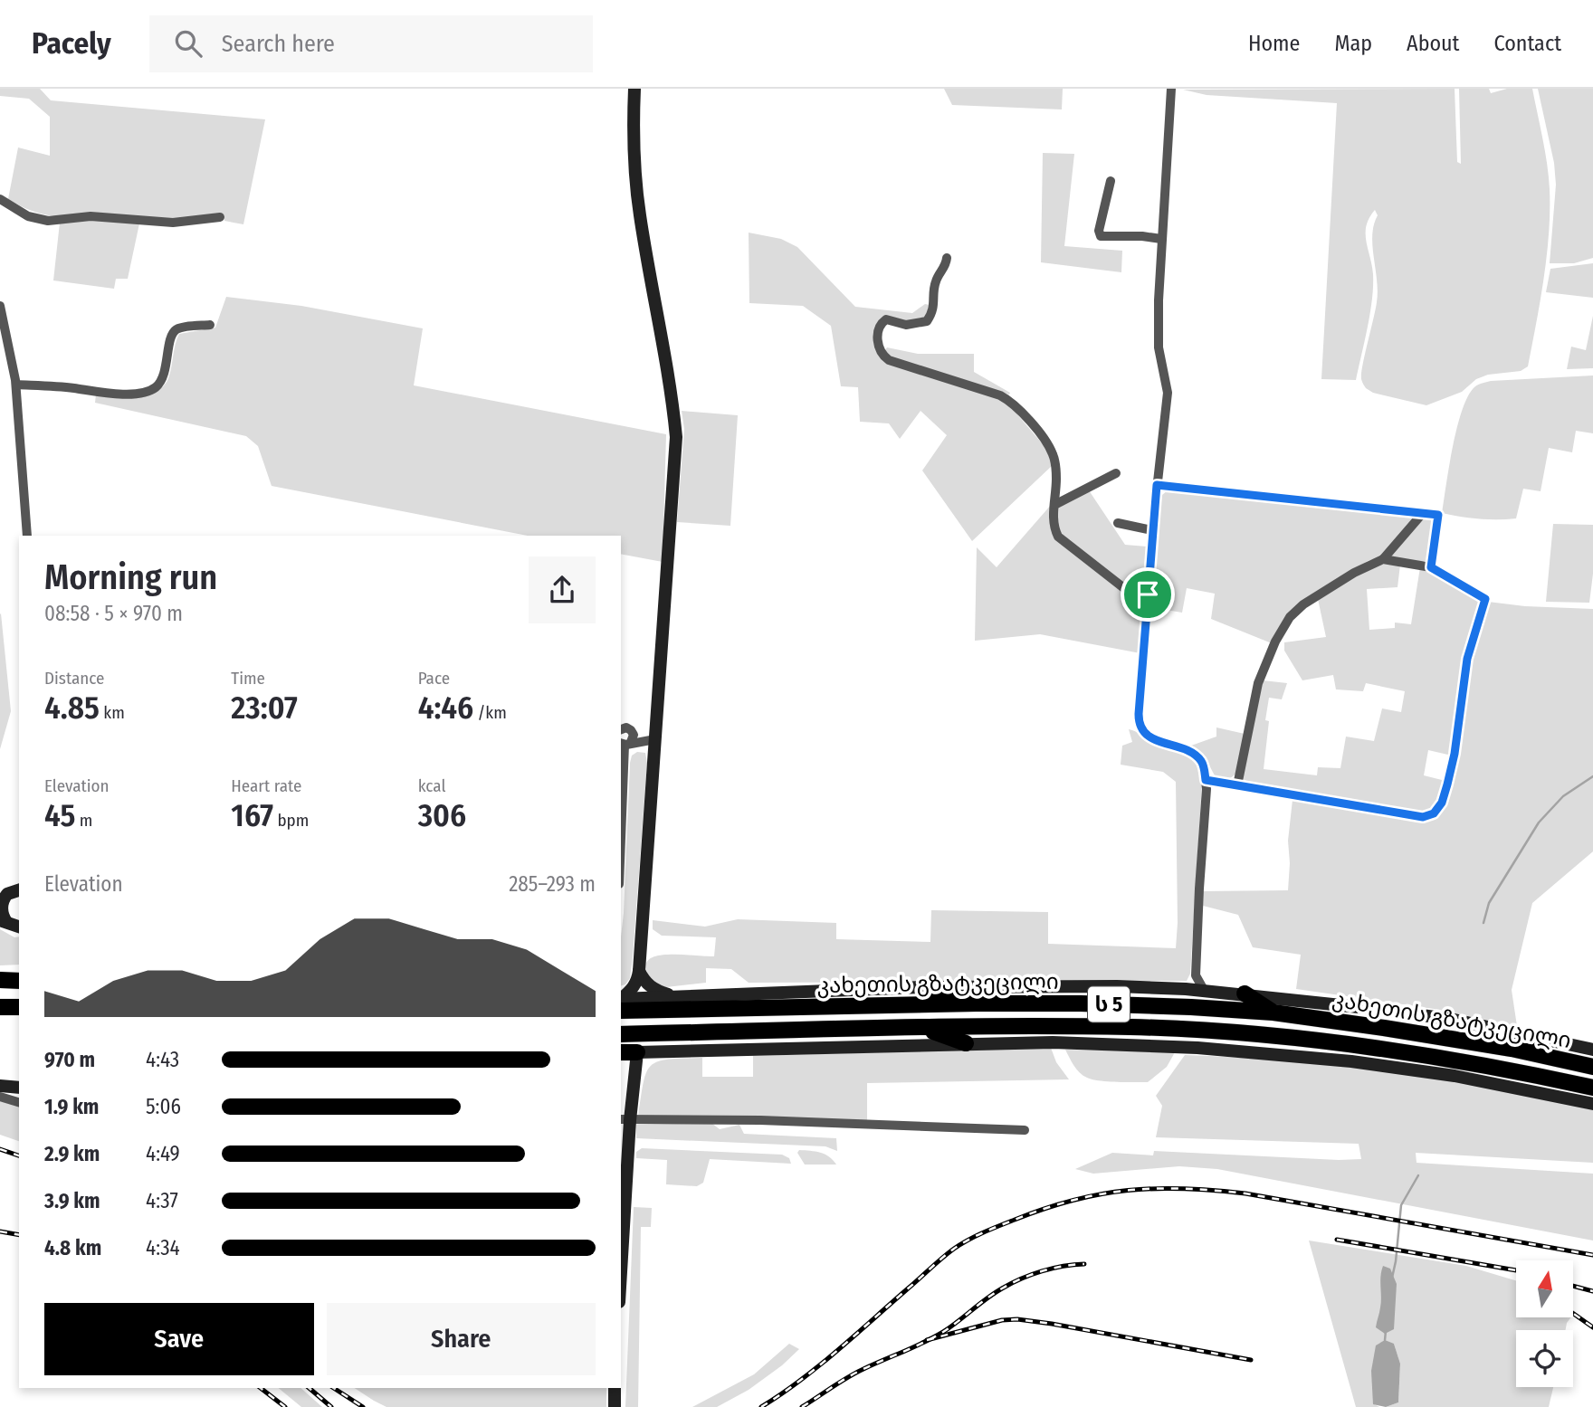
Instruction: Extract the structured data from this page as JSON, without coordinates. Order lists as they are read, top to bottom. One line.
{"streets":{"highway":["კახეთის გზატკეცილი","ს 5"]},"north":"top","page":{"header":"Pacely","search":"Search here","nav":["Home","Map","About","Contact"],"heading":["Morning run","08:58 · 5 × 970 m"],"stats":[["Distance","4.85 km"],["Time","23:07"],["Pace","4:46 /km"],["Elevation","45 m"],["Heart rate","167 bpm"],["kcal","306"]],"chart":["Elevation","285–293 m"],"list":[{"name":"970 m","note":"4:43"},{"name":"1.9 km","note":"5:06"},{"name":"2.9 km","note":"4:49"},{"name":"3.9 km","note":"4:37"},{"name":"4.8 km","note":"4:34"}],"buttons":["Save","Share"]}}
